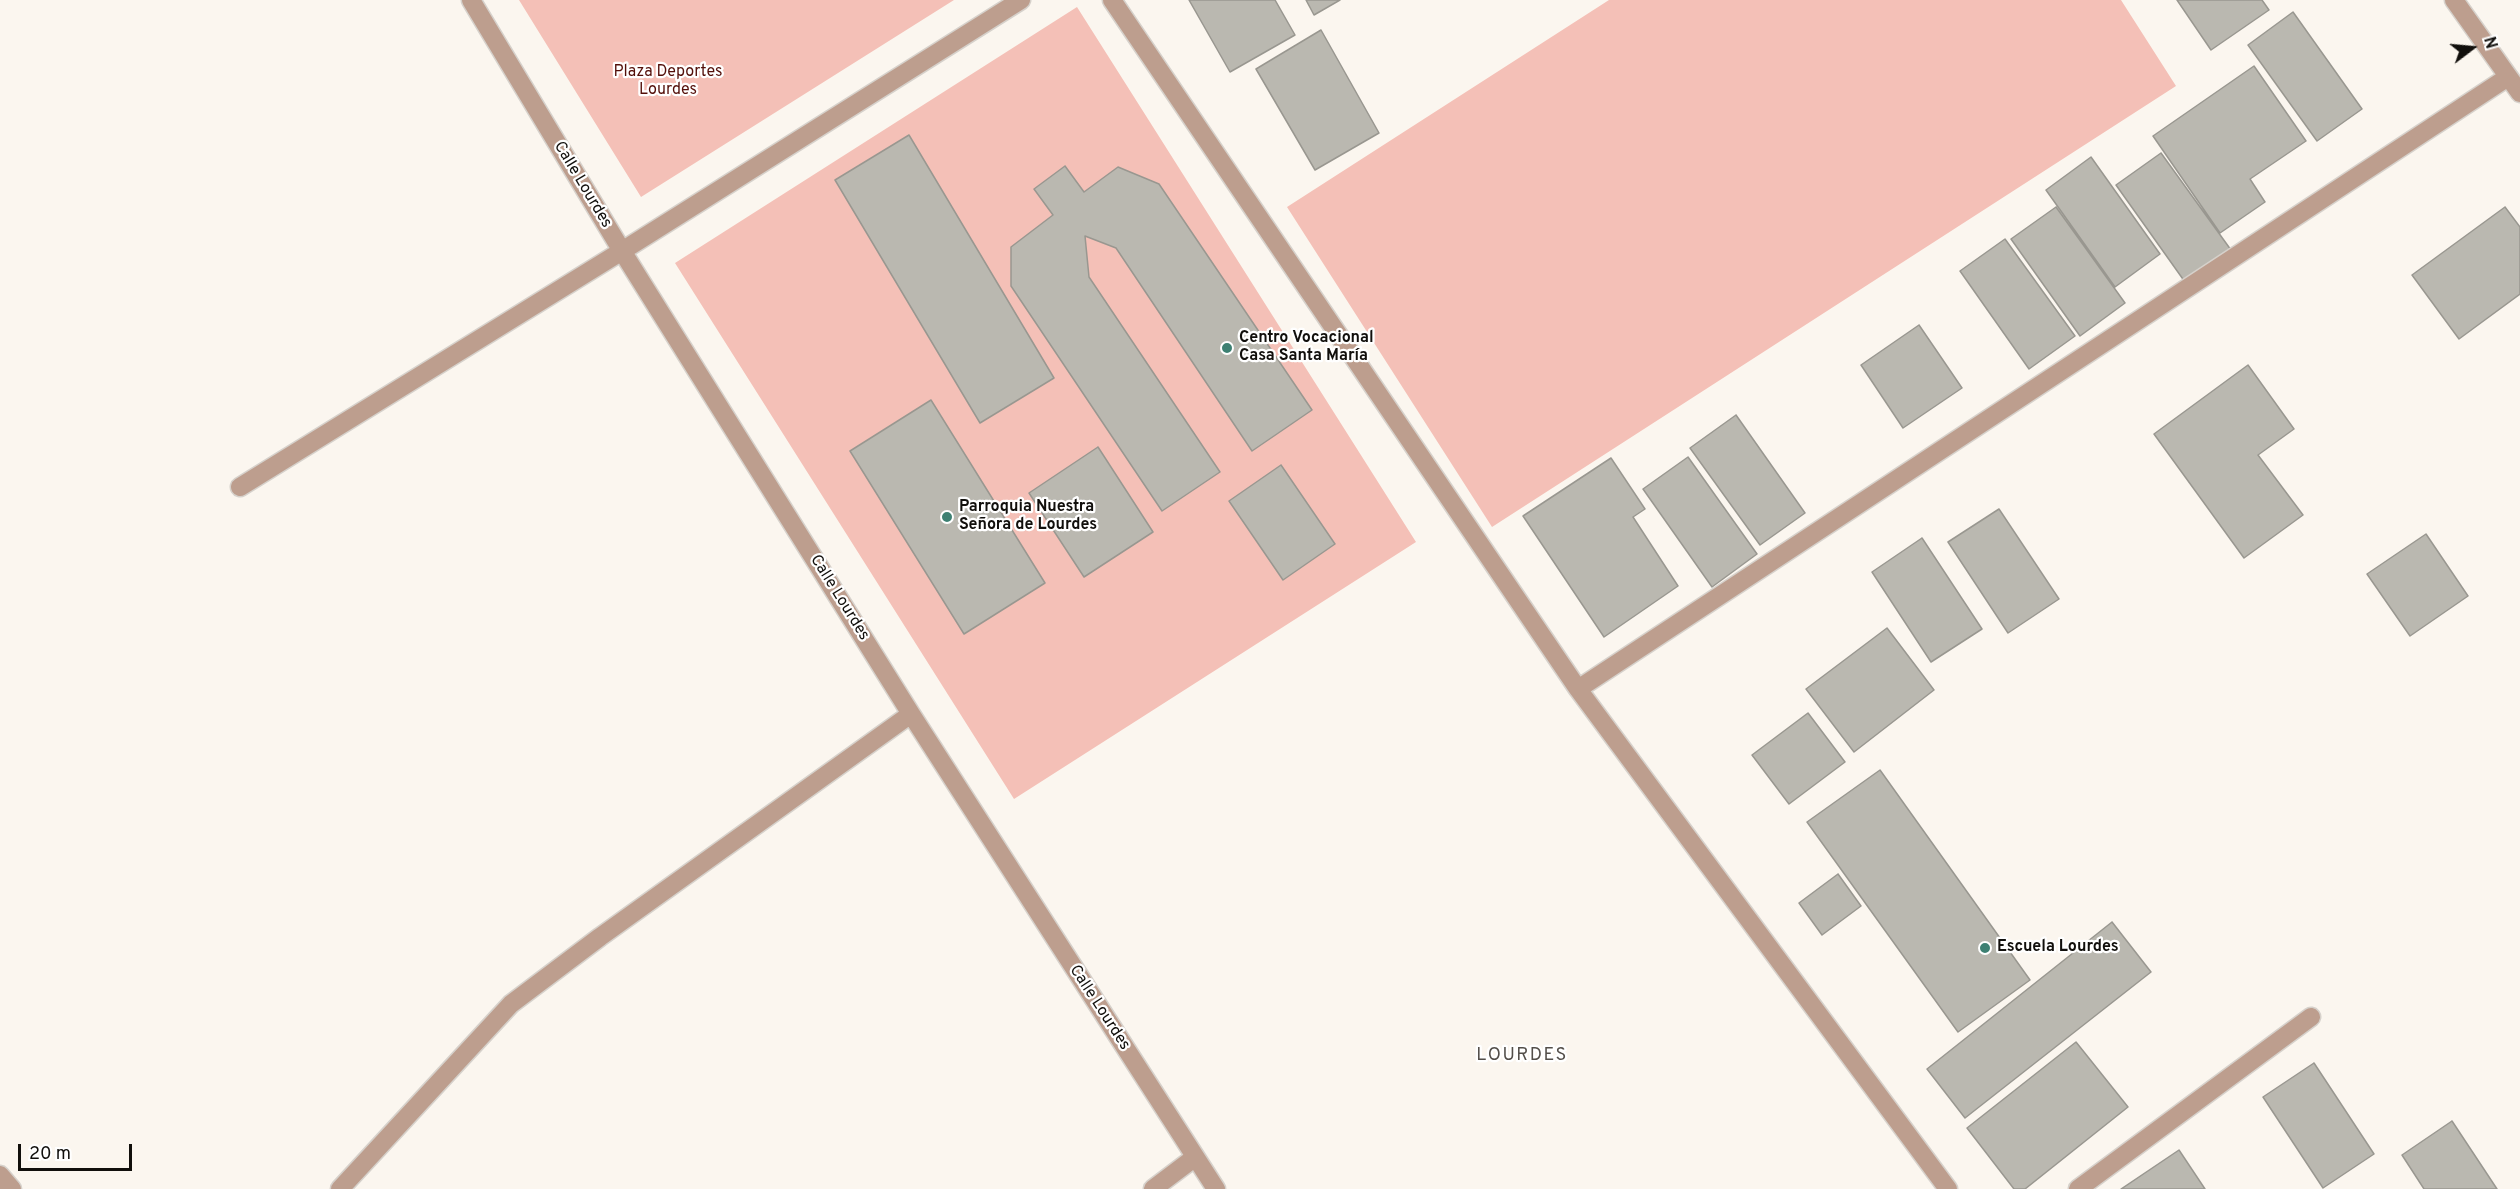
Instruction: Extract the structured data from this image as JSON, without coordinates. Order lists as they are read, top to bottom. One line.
{"streets":{"street":["Calle Lourdes"]},"districts":["LOURDES"],"parks":["Plaza Deportes Lourdes"],"places":["Centro Vocacional Casa Santa María","Parroquia Nuestra Señora de Lourdes","Escuela Lourdes"],"scale_bar":"20 m","north":"right"}
